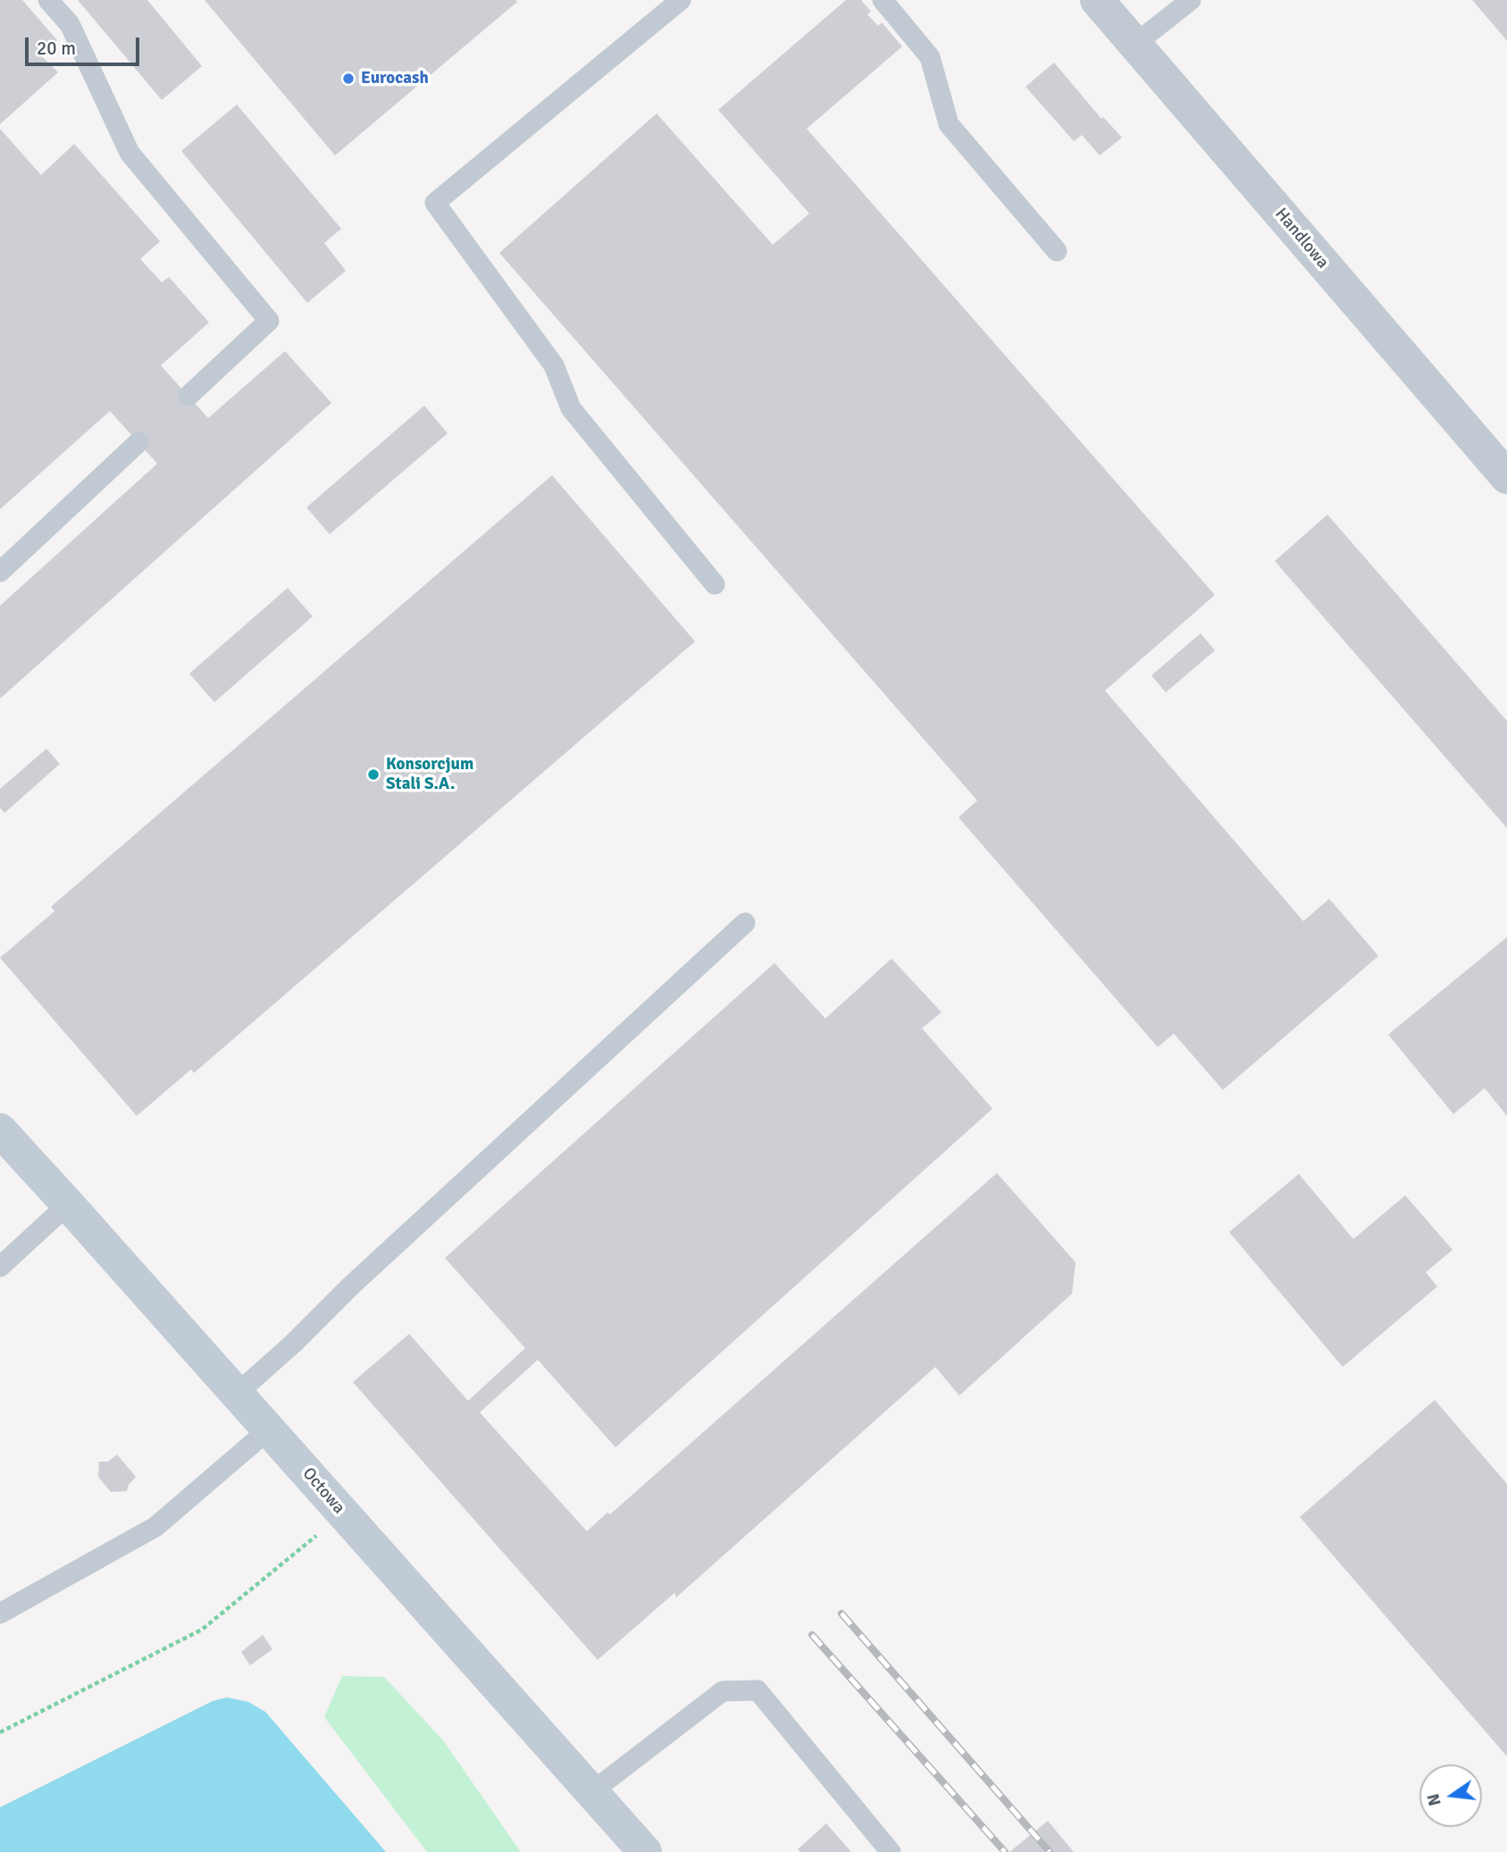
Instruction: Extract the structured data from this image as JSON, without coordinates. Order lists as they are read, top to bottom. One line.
{"streets":{"street":["Handlowa","Octowa"]},"places":["Eurocash","Konsorcjum Stali S.A."],"scale_bar":"20 m","north":"left"}
